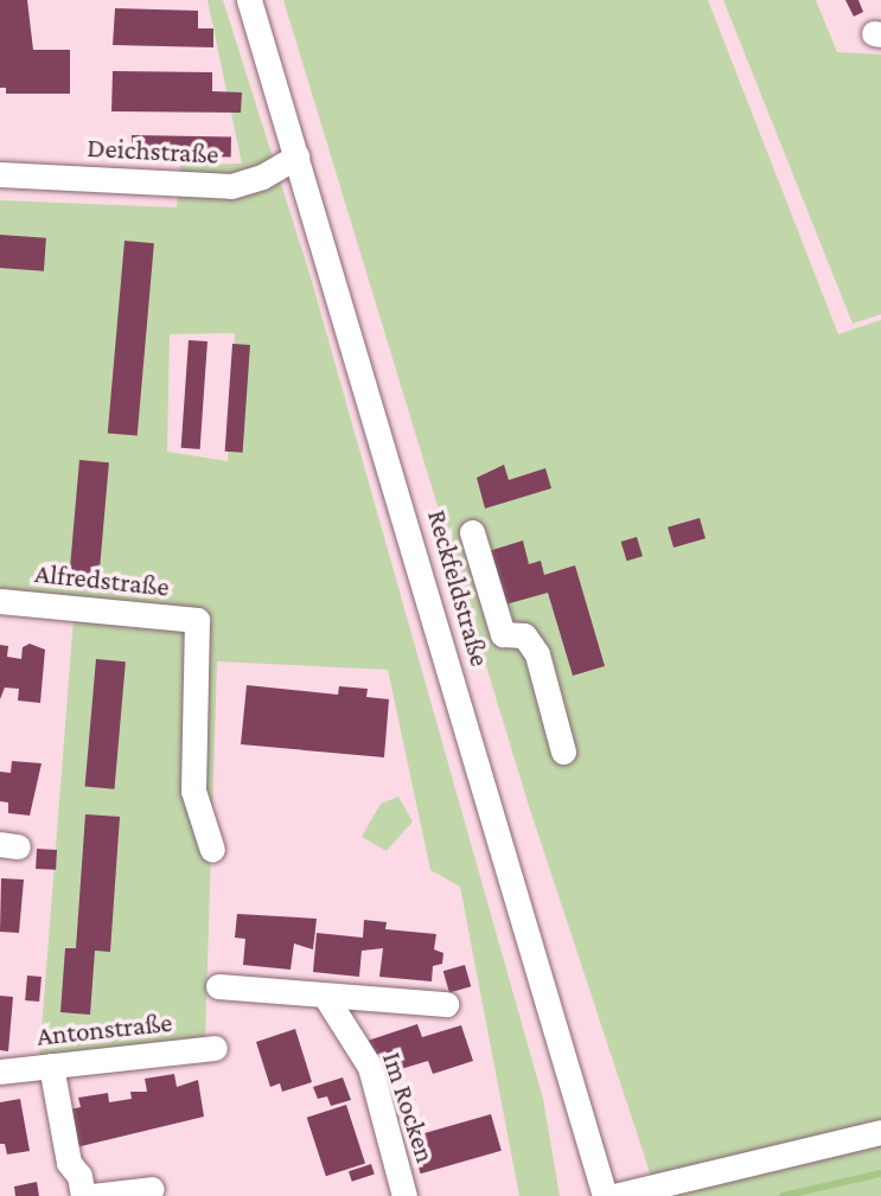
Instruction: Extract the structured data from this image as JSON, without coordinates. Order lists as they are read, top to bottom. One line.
{"streets":{"street":["Deichstraße","Alfredstraße","Reckfeldstraße","Antonstraße","Im Rocken"]},"crossings":[["Deichstraße","Reckfeldstraße"]]}
